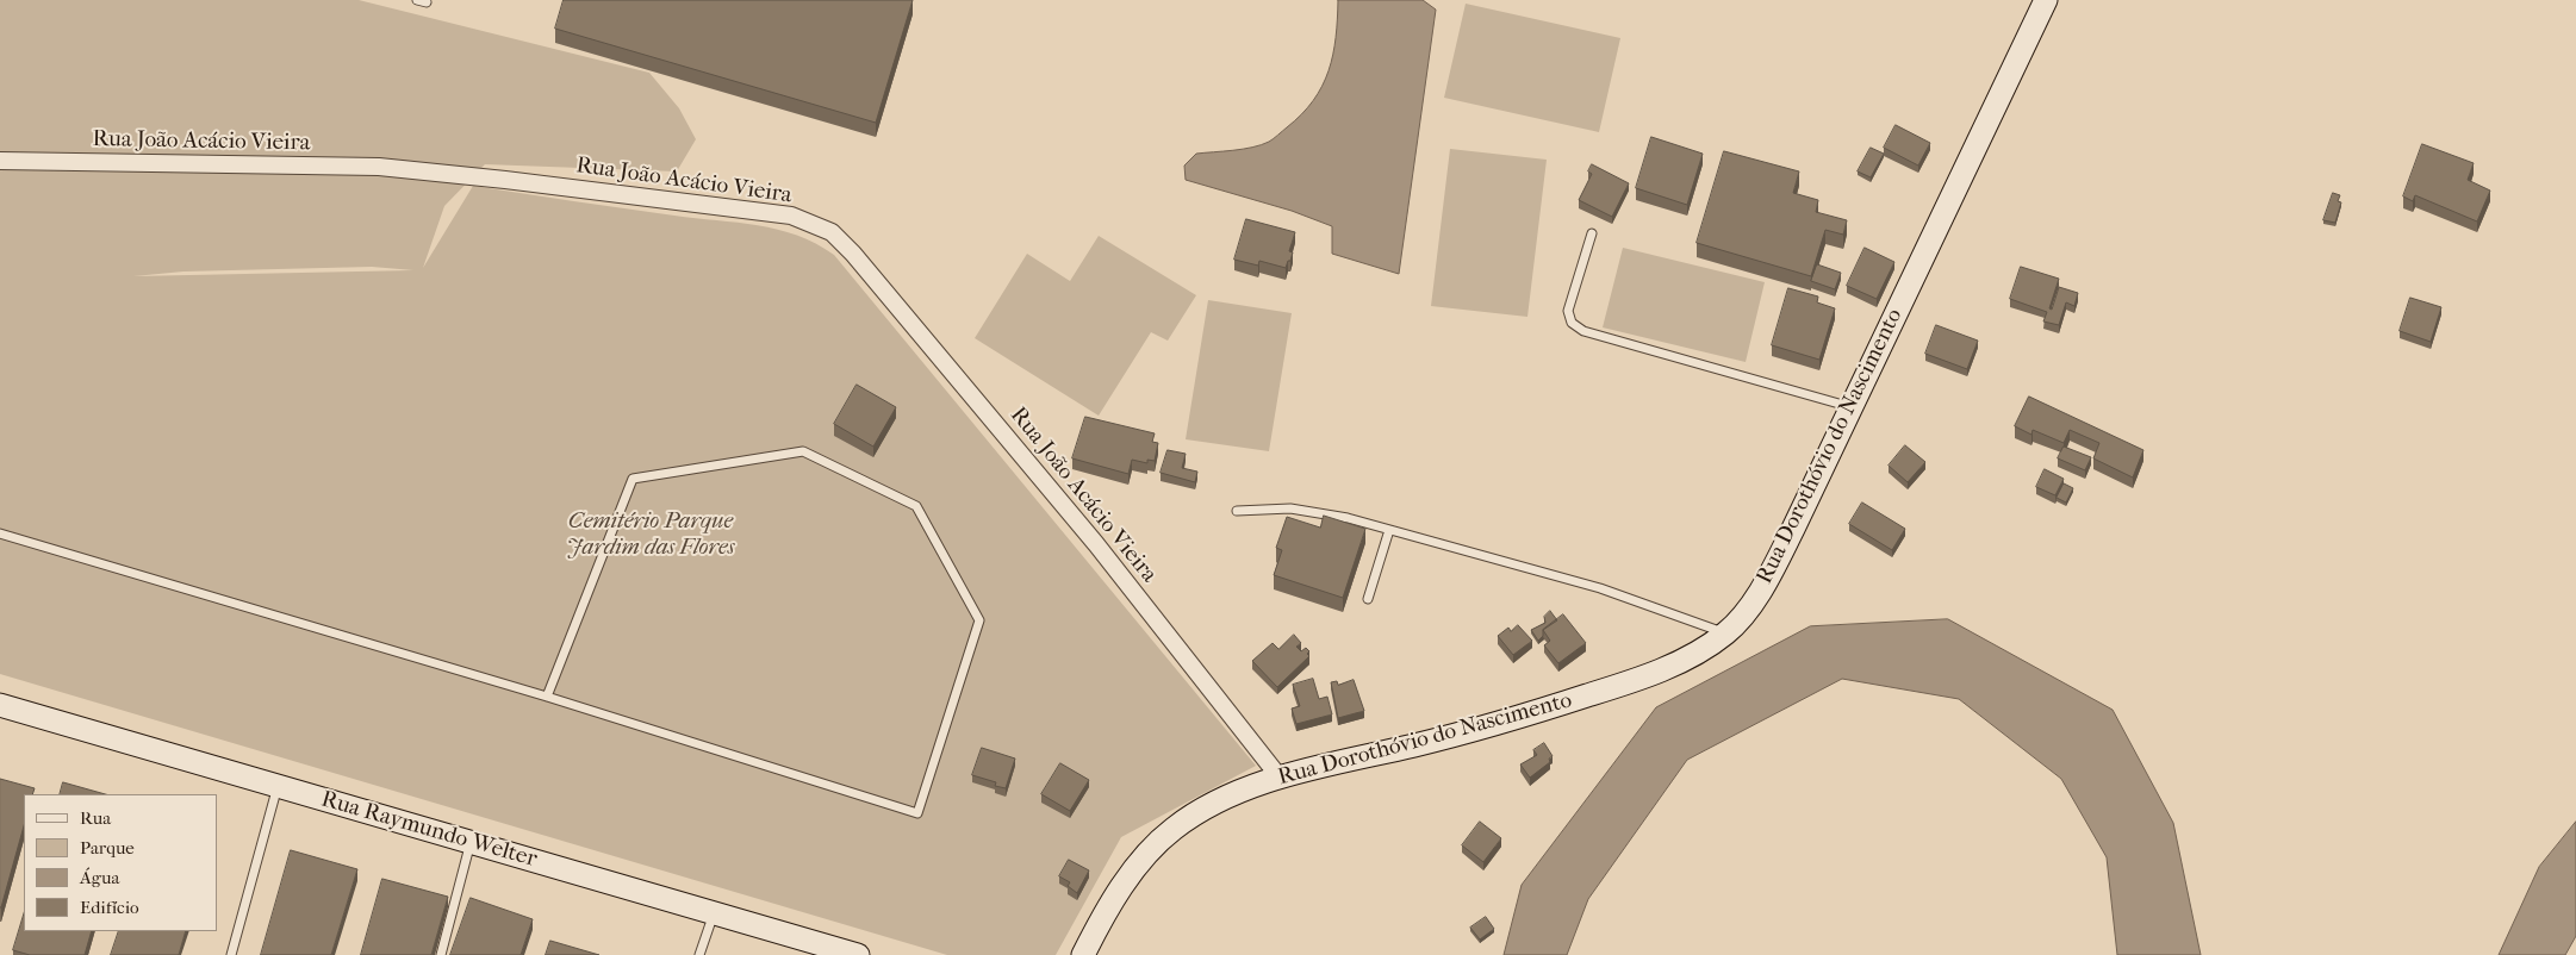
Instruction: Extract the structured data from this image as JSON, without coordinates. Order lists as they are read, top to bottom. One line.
{"streets":{"street":["Rua João Acácio Vieira","Rua Dorothóvio do Nascimento","Rua Raymundo Welter"]},"crossings":[["Rua João Acácio Vieira","Rua Dorothóvio do Nascimento"]],"parks":["Cemitério Parque Jardim das Flores"],"legend":["Rua","Parque","Água","Edifício"]}
